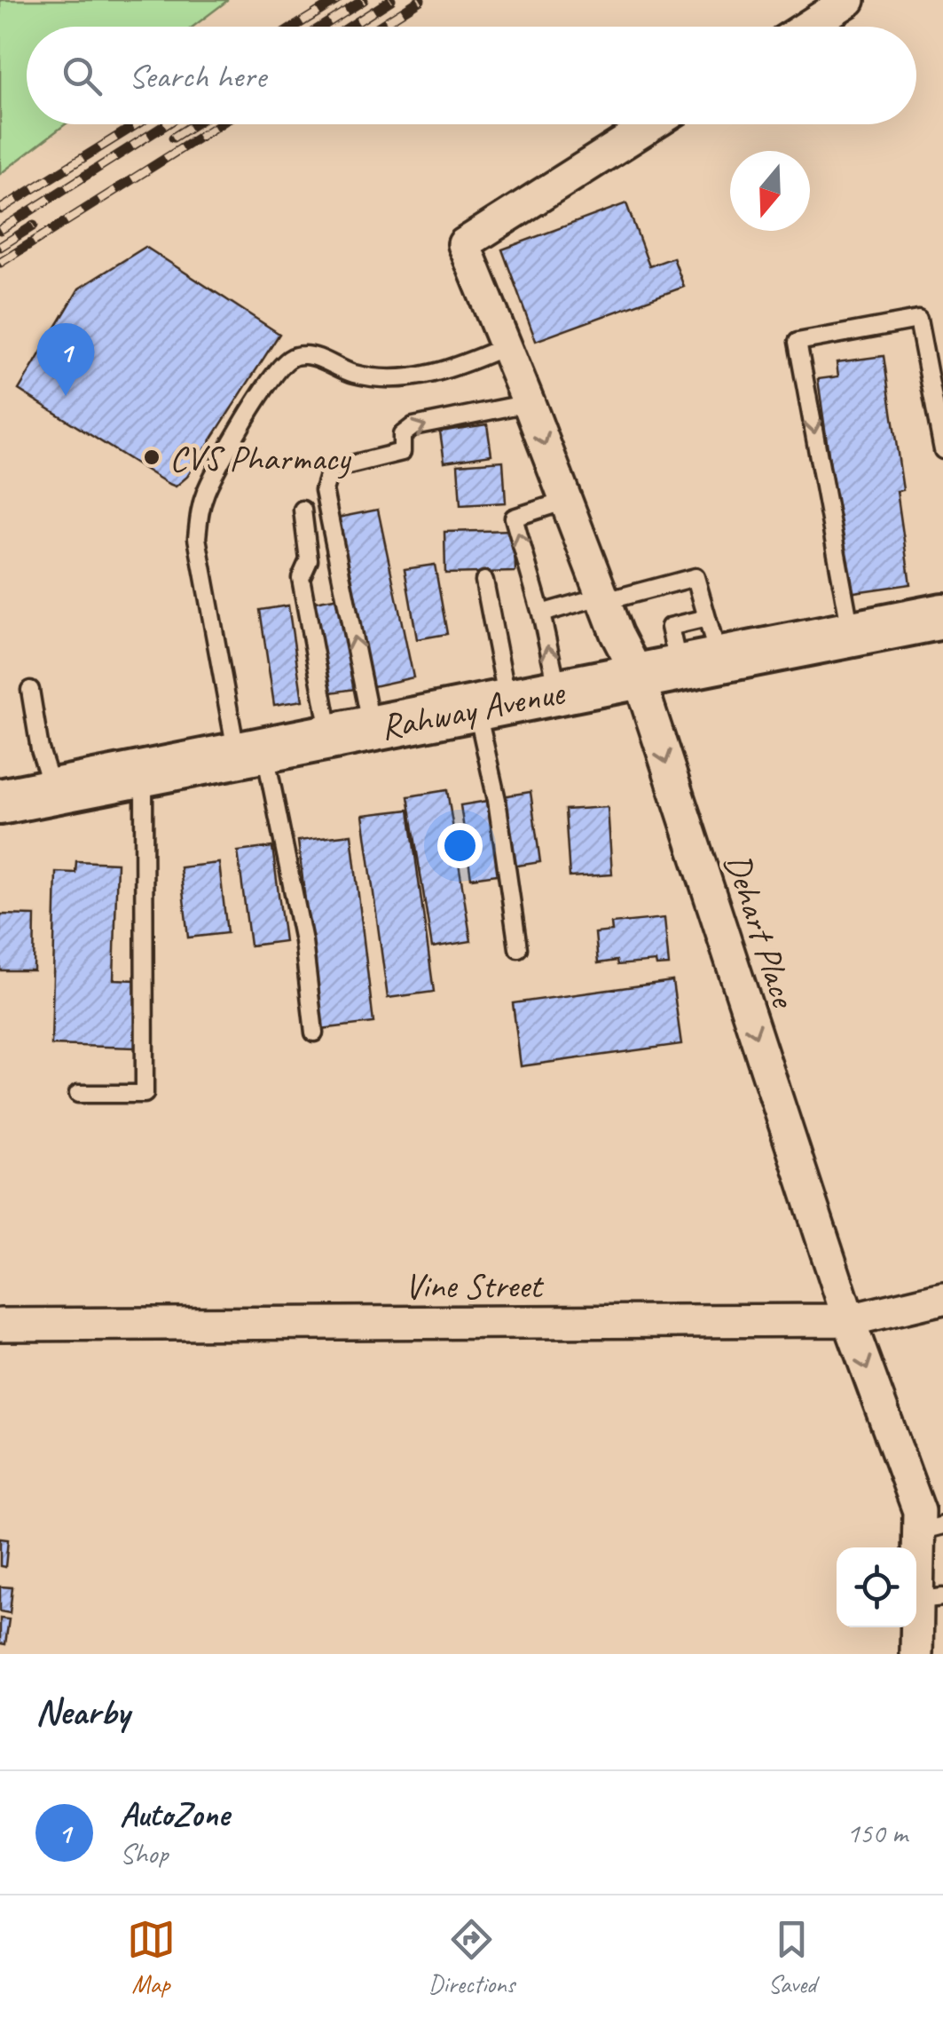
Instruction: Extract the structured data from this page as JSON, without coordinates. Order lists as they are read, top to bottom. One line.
{"streets":{"main road":["Rahway Avenue"],"street":["Dehart Place","Vine Street"]},"crossings":[["Rahway Avenue","Dehart Place"],["Dehart Place","Vine Street"]],"one_way":["Dehart Place"],"places":["CVS Pharmacy"],"north":"bottom","page":{"search":"Search here","pins":"1","heading":"Nearby","list":[{"mark":"1","name":"AutoZone","note":"Shop","value":"150 m"}],"nav":["Map","Directions","Saved"]}}
